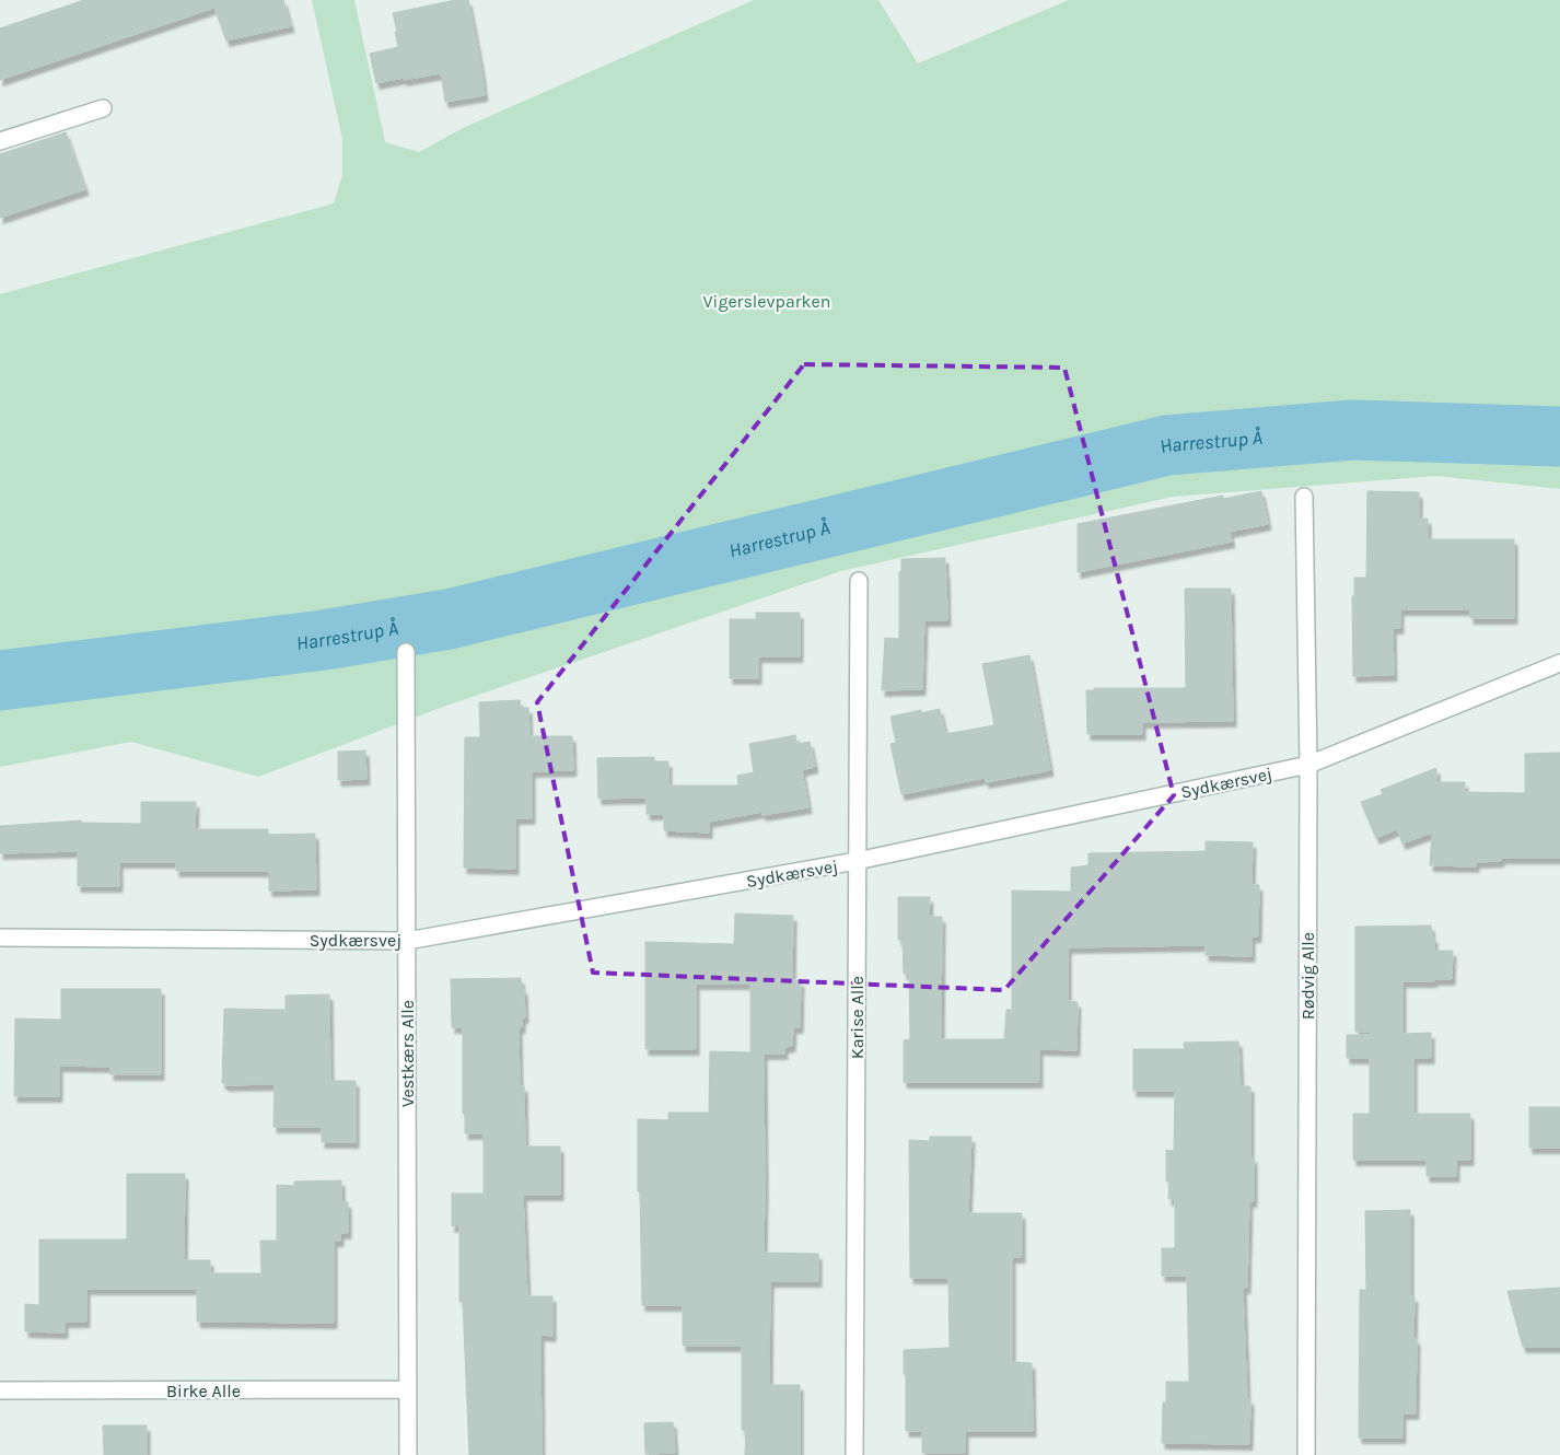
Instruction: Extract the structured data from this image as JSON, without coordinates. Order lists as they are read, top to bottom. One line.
{"streets":{"street":["Sydkærsvej","Rødvig Alle","Karise Alle","Vestkærs Alle","Birke Alle"]},"crossings":[["Sydkærsvej","Rødvig Alle"],["Sydkærsvej","Karise Alle"],["Sydkærsvej","Vestkærs Alle"],["Vestkærs Alle","Birke Alle"]],"water":["Harrestrup Å"],"parks":["Vigerslevparken"]}
